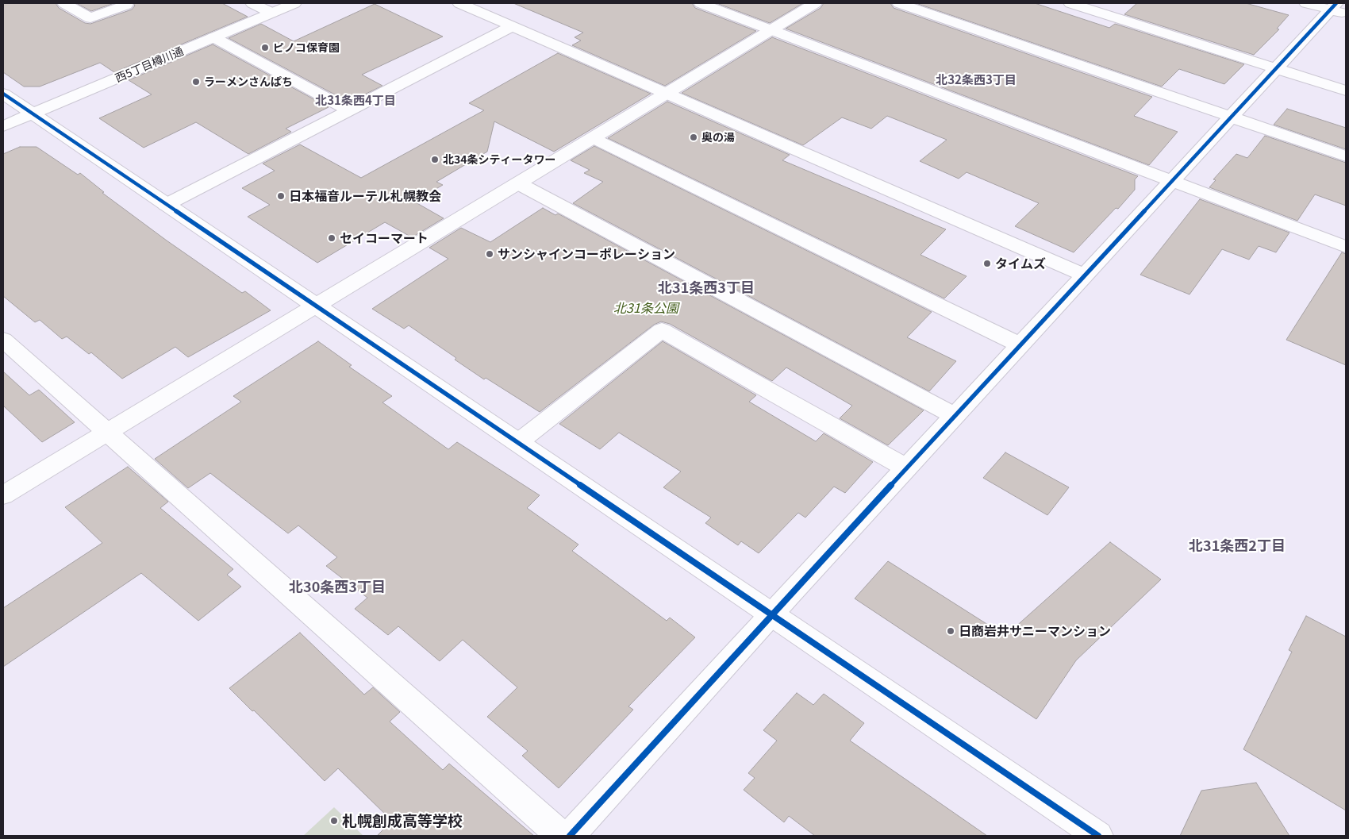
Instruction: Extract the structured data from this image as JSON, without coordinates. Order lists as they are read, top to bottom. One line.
{"streets":{"street":["西5丁目樽川通"]},"districts":["北32条西3丁目","北31条西4丁目","北31条西3丁目","北31条西2丁目","北30条西3丁目"],"parks":["北31条公園"],"places":["ピノコ保育園","ラーメンさんぱち","奥の湯","北34条シティータワー","日本福音ルーテル札幌教会","セイコーマート","サンシャインコーポレーション","タイムズ","日商岩井サニーマンション","札幌創成高等学校"]}
